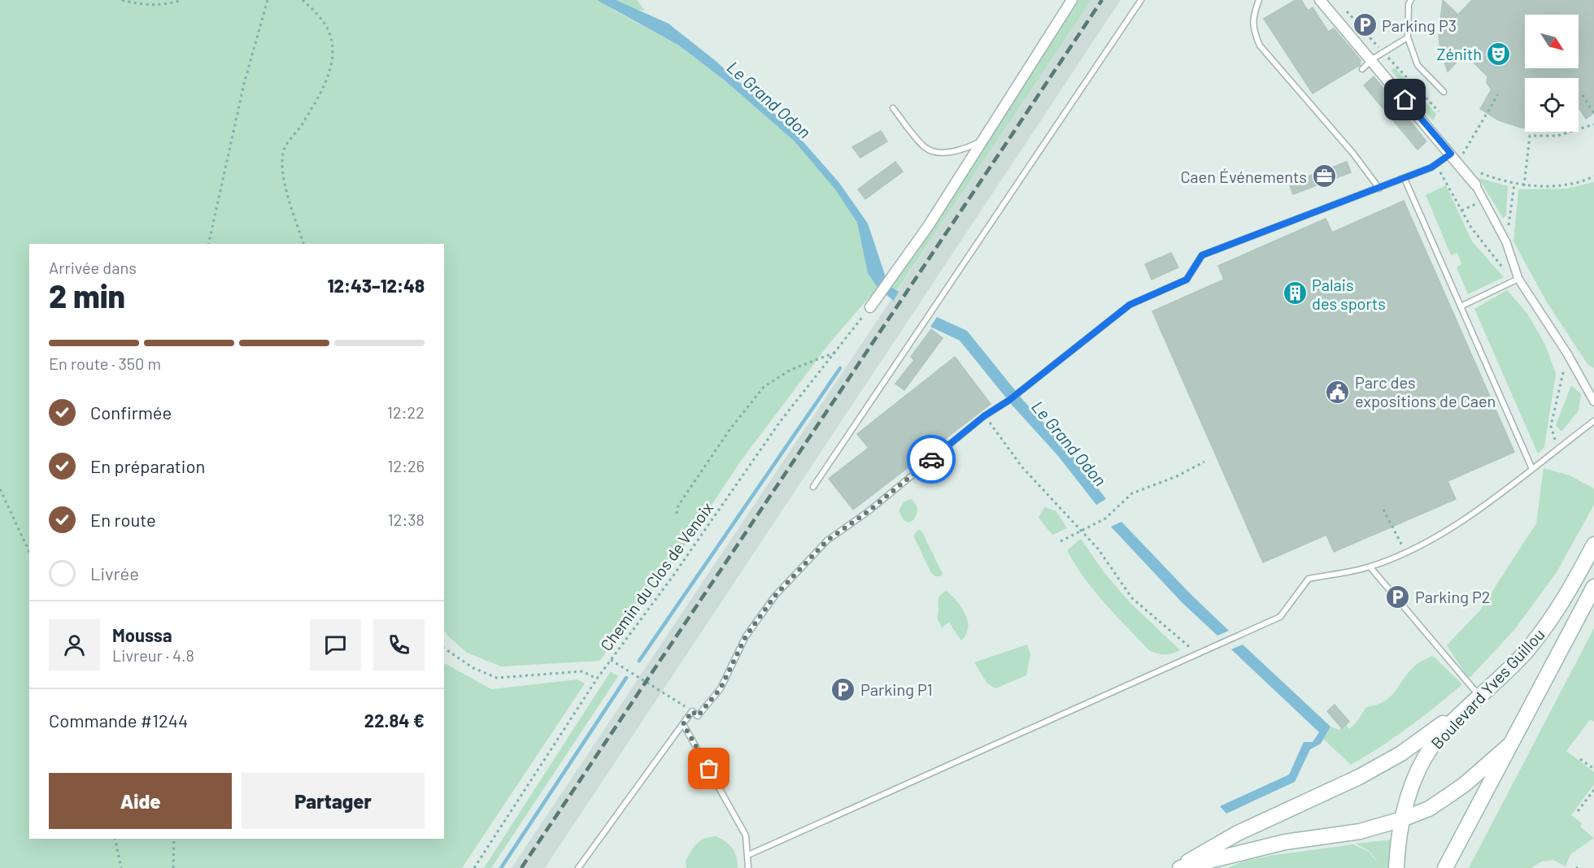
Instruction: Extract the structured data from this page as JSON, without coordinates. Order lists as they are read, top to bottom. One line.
{"streets":{"main road":["Boulevard Yves Guillou"],"path":["Chemin du Clos de Venoix"]},"water":["Le Grand Odon"],"places":{"parking":["Parking P3","Parking P2","Parking P1"],"theatre":["Zénith"],"office":["Caen Événements"],"building":["Palais des sports"],"public building":["Parc des expositions de Caen"]},"north":"bottom right","page":{"heading":["2 min","Arrivée dans","12:43–12:48"],"panel":["Moussa","Livreur · 4.8","Commande #1244","22.84 €"],"bar":"En route · 350 m","list":[["Confirmée","12:22"],["En préparation","12:26"],["En route","12:38"],"Livrée"],"buttons":["Aide","Partager"]}}
